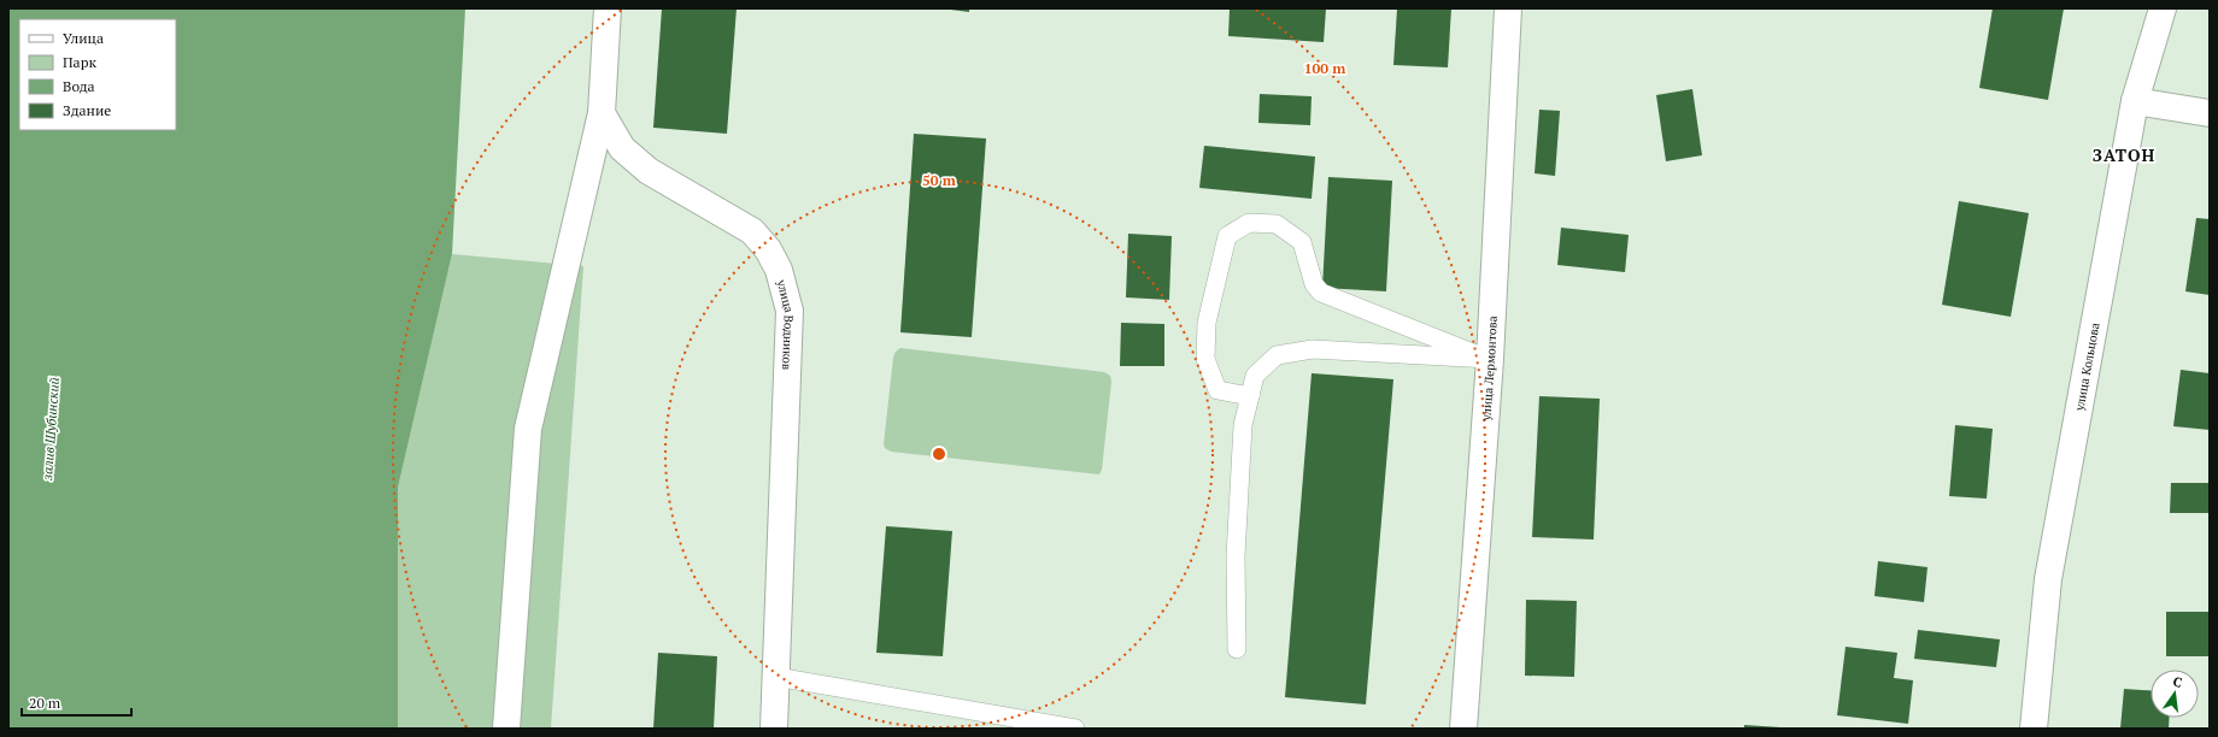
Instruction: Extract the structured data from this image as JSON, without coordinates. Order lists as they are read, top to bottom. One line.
{"streets":{"street":["улица Водников","улица Кольцова","улица Лермонтова"]},"districts":["ЗАТОН"],"water":["залив Шубинский"],"legend":["Улица","Парк","Вода","Здание"],"scale_bar":"20 m","north":"top","rings":["100 m","50 m"]}
